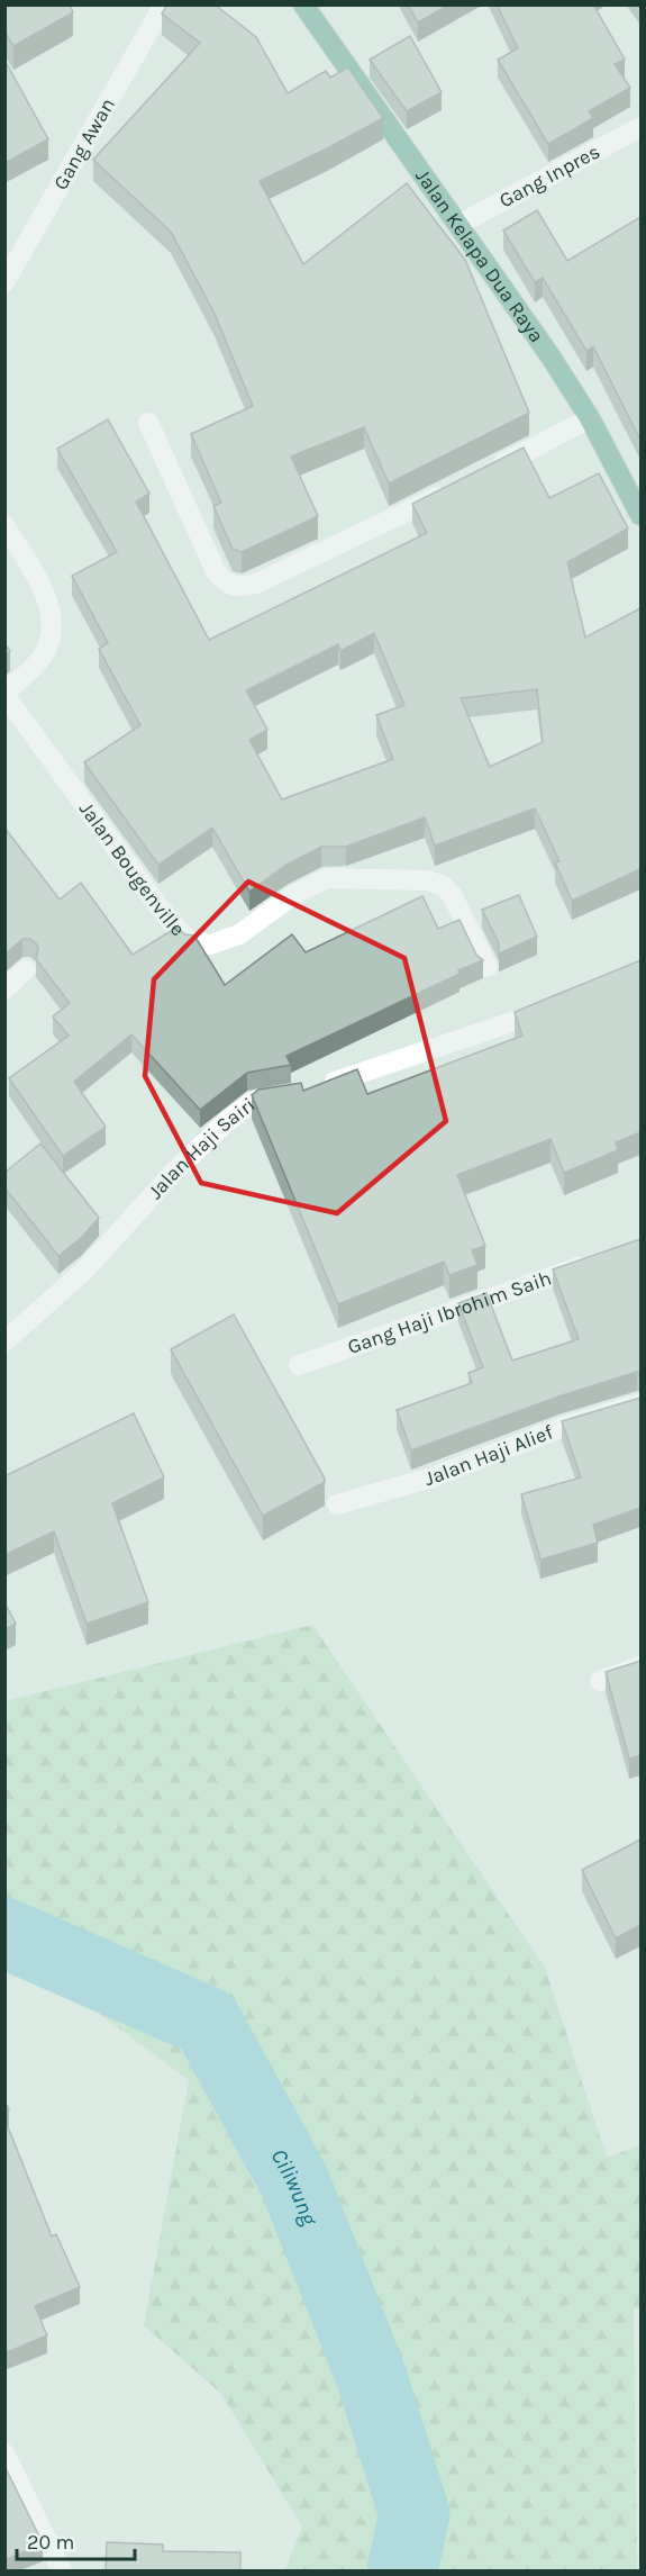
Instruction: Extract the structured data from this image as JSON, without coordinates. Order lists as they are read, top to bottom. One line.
{"streets":{"main road":["Jalan Kelapa Dua Raya"],"street":["Gang Awan","Gang Inpres","Jalan Bougenville","Jalan Haji Sairi","Gang Haji Ibrohim Saih","Jalan Haji Alief"]},"crossings":[["Gang Inpres","Jalan Kelapa Dua Raya"]],"water":["Ciliwung"],"scale_bar":"20 m"}
